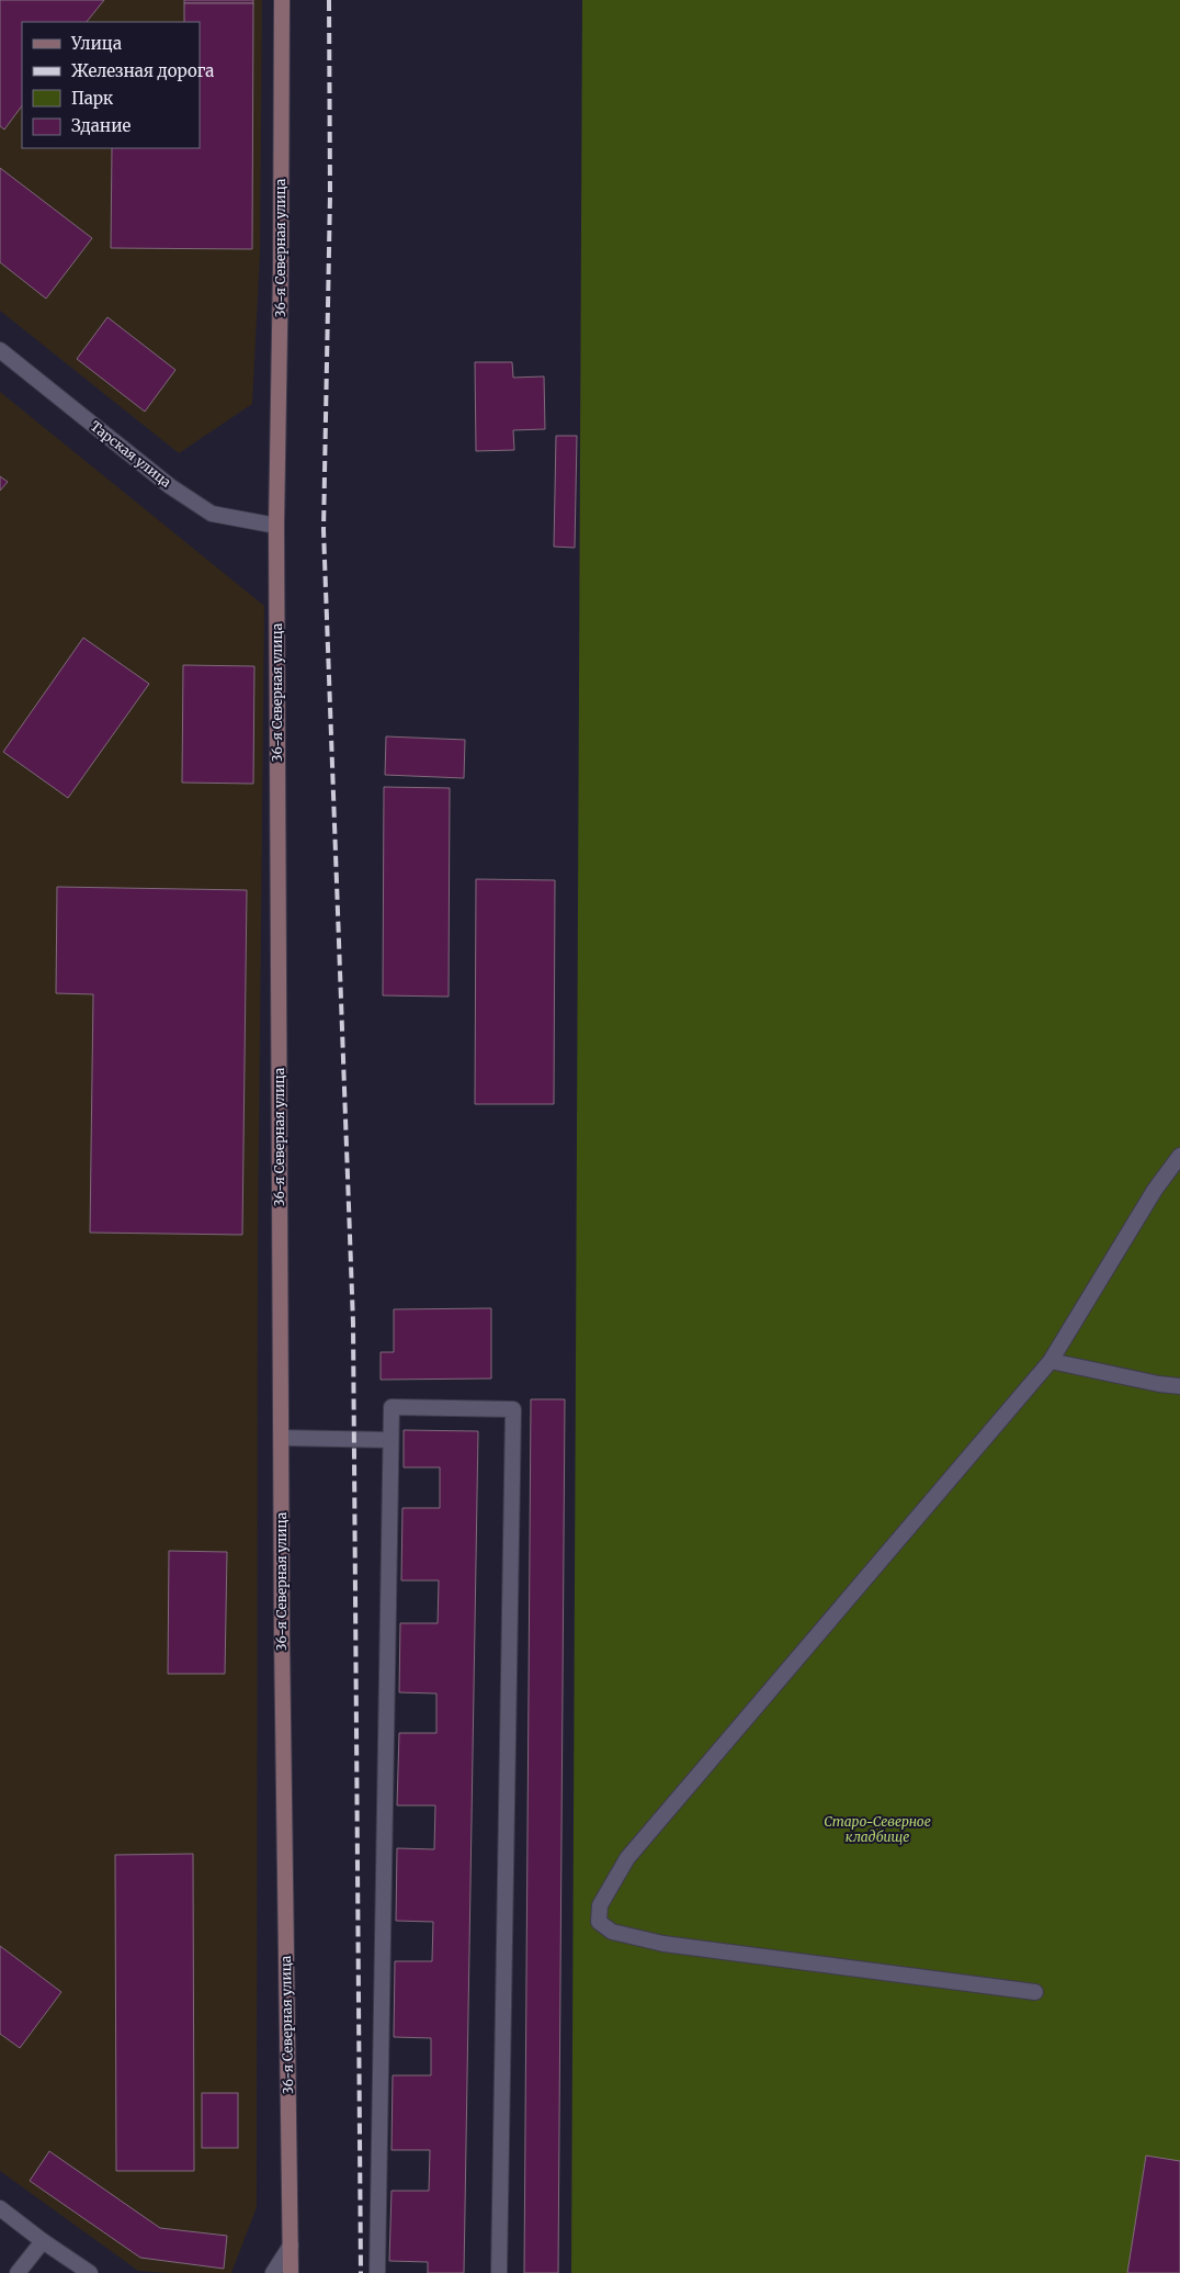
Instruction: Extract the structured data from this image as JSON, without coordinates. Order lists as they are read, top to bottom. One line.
{"streets":{"main road":["36-я Северная улица"],"street":["Тарская улица"]},"crossings":[["36-я Северная улица","Тарская улица"]],"parks":["Старо-Северное кладбище"],"legend":["Улица","Железная дорога","Парк","Здание"]}
